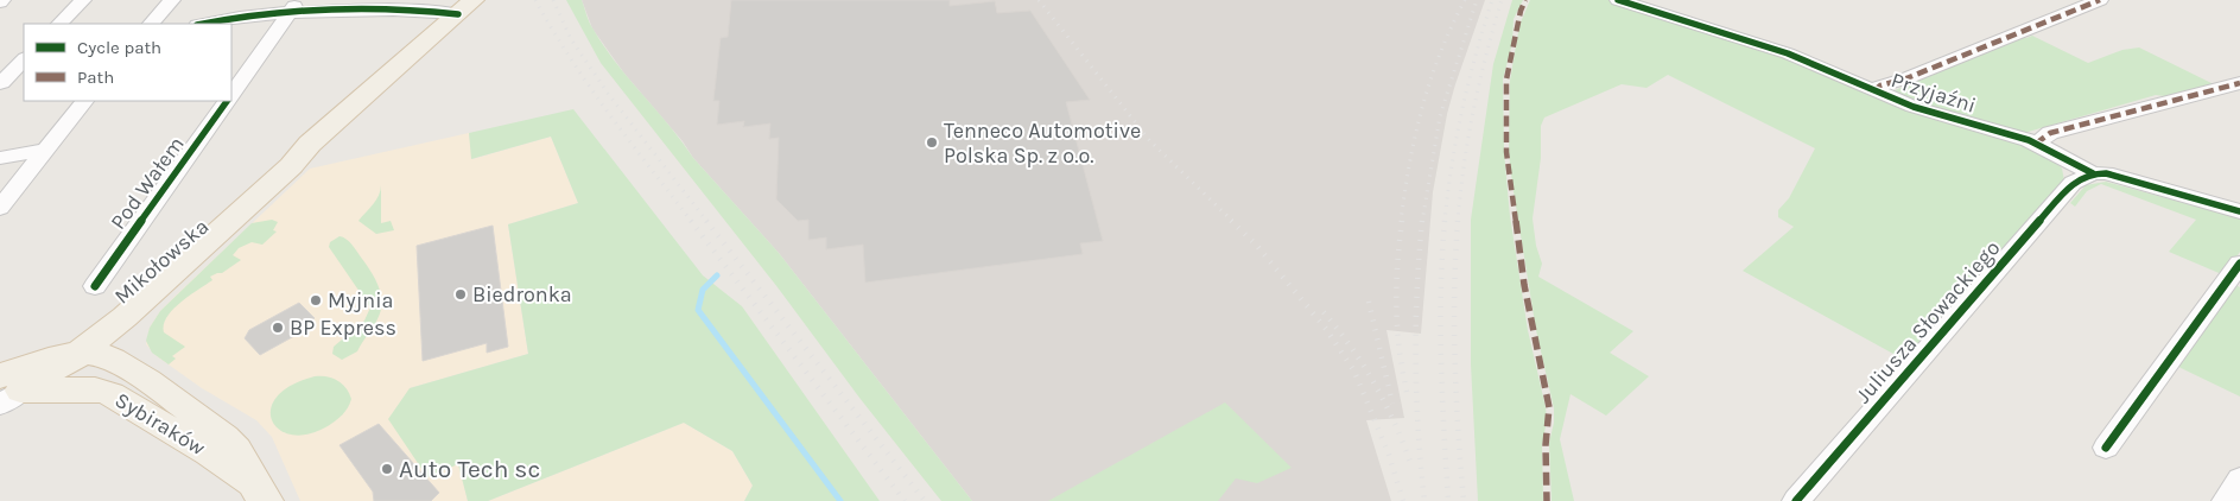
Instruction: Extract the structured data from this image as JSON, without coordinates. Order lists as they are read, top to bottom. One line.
{"streets":{"main road":["Mikołowska","Sybiraków"],"street":["Przyjaźni","Pod Wałem","Juliusza Słowackiego"]},"crossings":[["Przyjaźni","Juliusza Słowackiego"],["Mikołowska","Sybiraków"]],"places":["Tenneco Automotive Polska Sp. z o.o.","Biedronka","Myjnia","BP Express","Auto Tech sc"],"legend":["Cycle path","Path"]}
